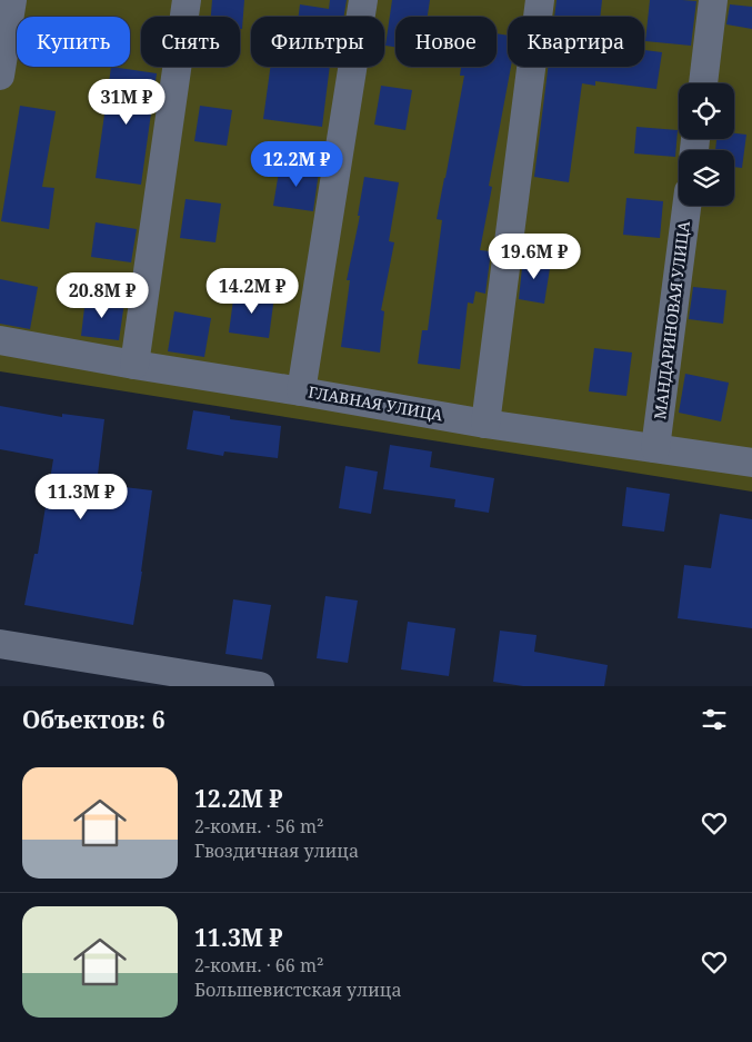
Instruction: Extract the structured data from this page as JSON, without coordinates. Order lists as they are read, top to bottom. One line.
{"streets":{"street":["МАНДАРИНОВАЯ УЛИЦА","ГЛАВНАЯ УЛИЦА"]},"crossings":[["МАНДАРИНОВАЯ УЛИЦА","ГЛАВНАЯ УЛИЦА"]],"page":{"chip":["Купить","Снять","Фильтры","Новое","Квартира"],"price":["31M ₽","12.2M ₽","19.6M ₽","14.2M ₽","20.8M ₽","11.3M ₽"],"heading":"Объектов: 6","list":[{"name":"12.2M ₽","note":"2-комн. · 56 m² · Гвоздичная улица"},{"name":"11.3M ₽","note":"2-комн. · 66 m² · Большевистская улица"}]}}
